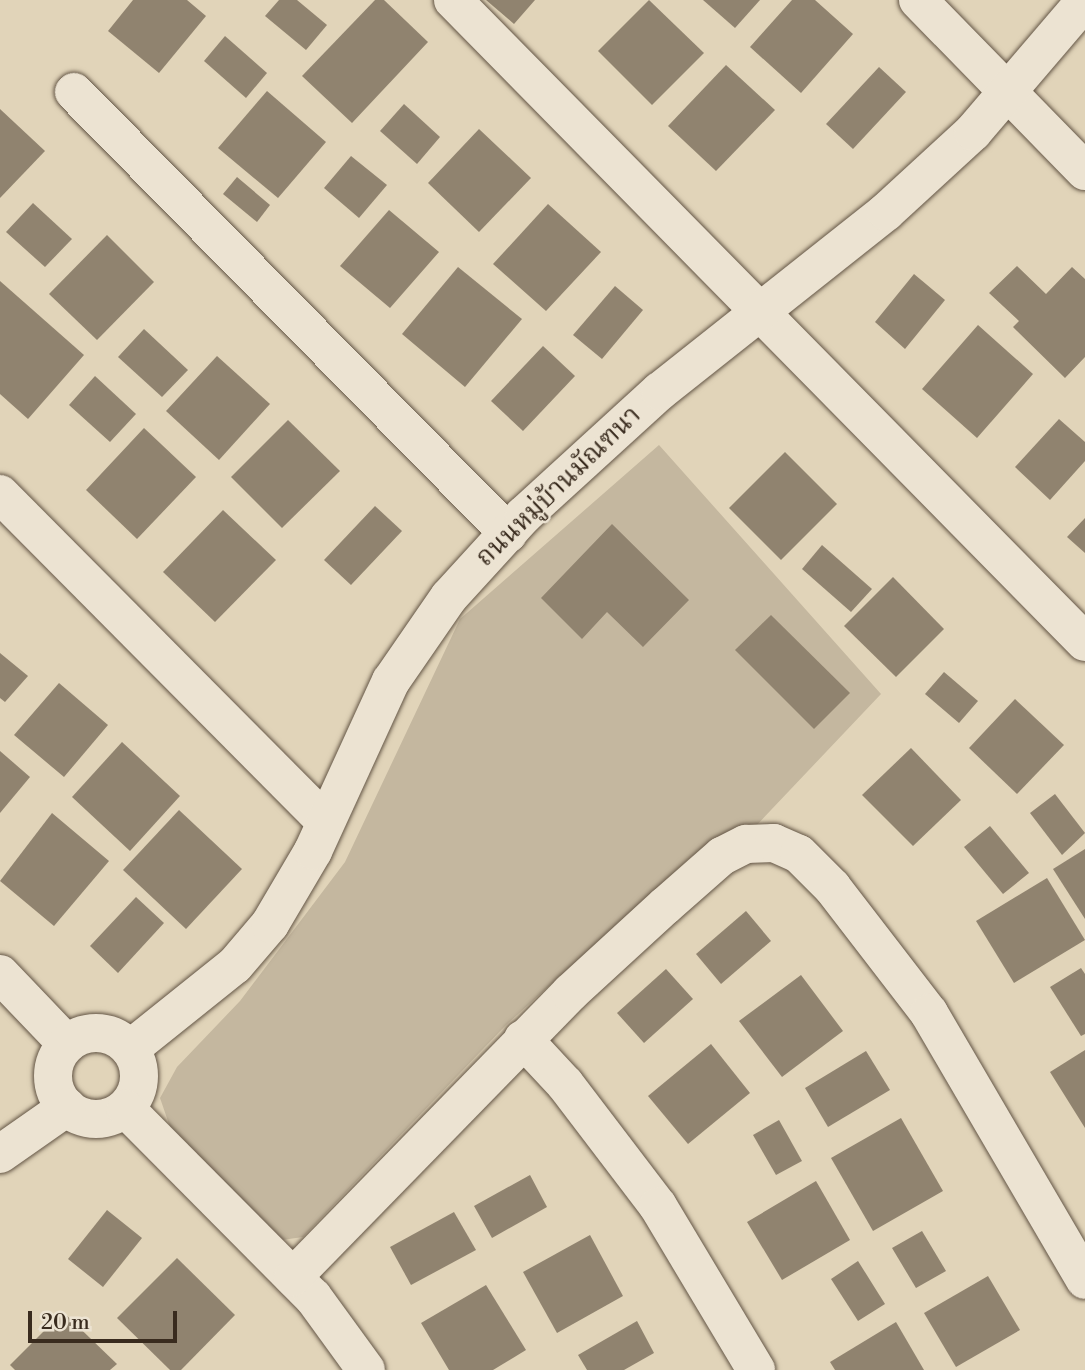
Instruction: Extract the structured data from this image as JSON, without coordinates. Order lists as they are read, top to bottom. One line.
{"streets":{"street":["ถนนหมู่บ้านมัณฑนา"]},"scale_bar":"20 m"}
